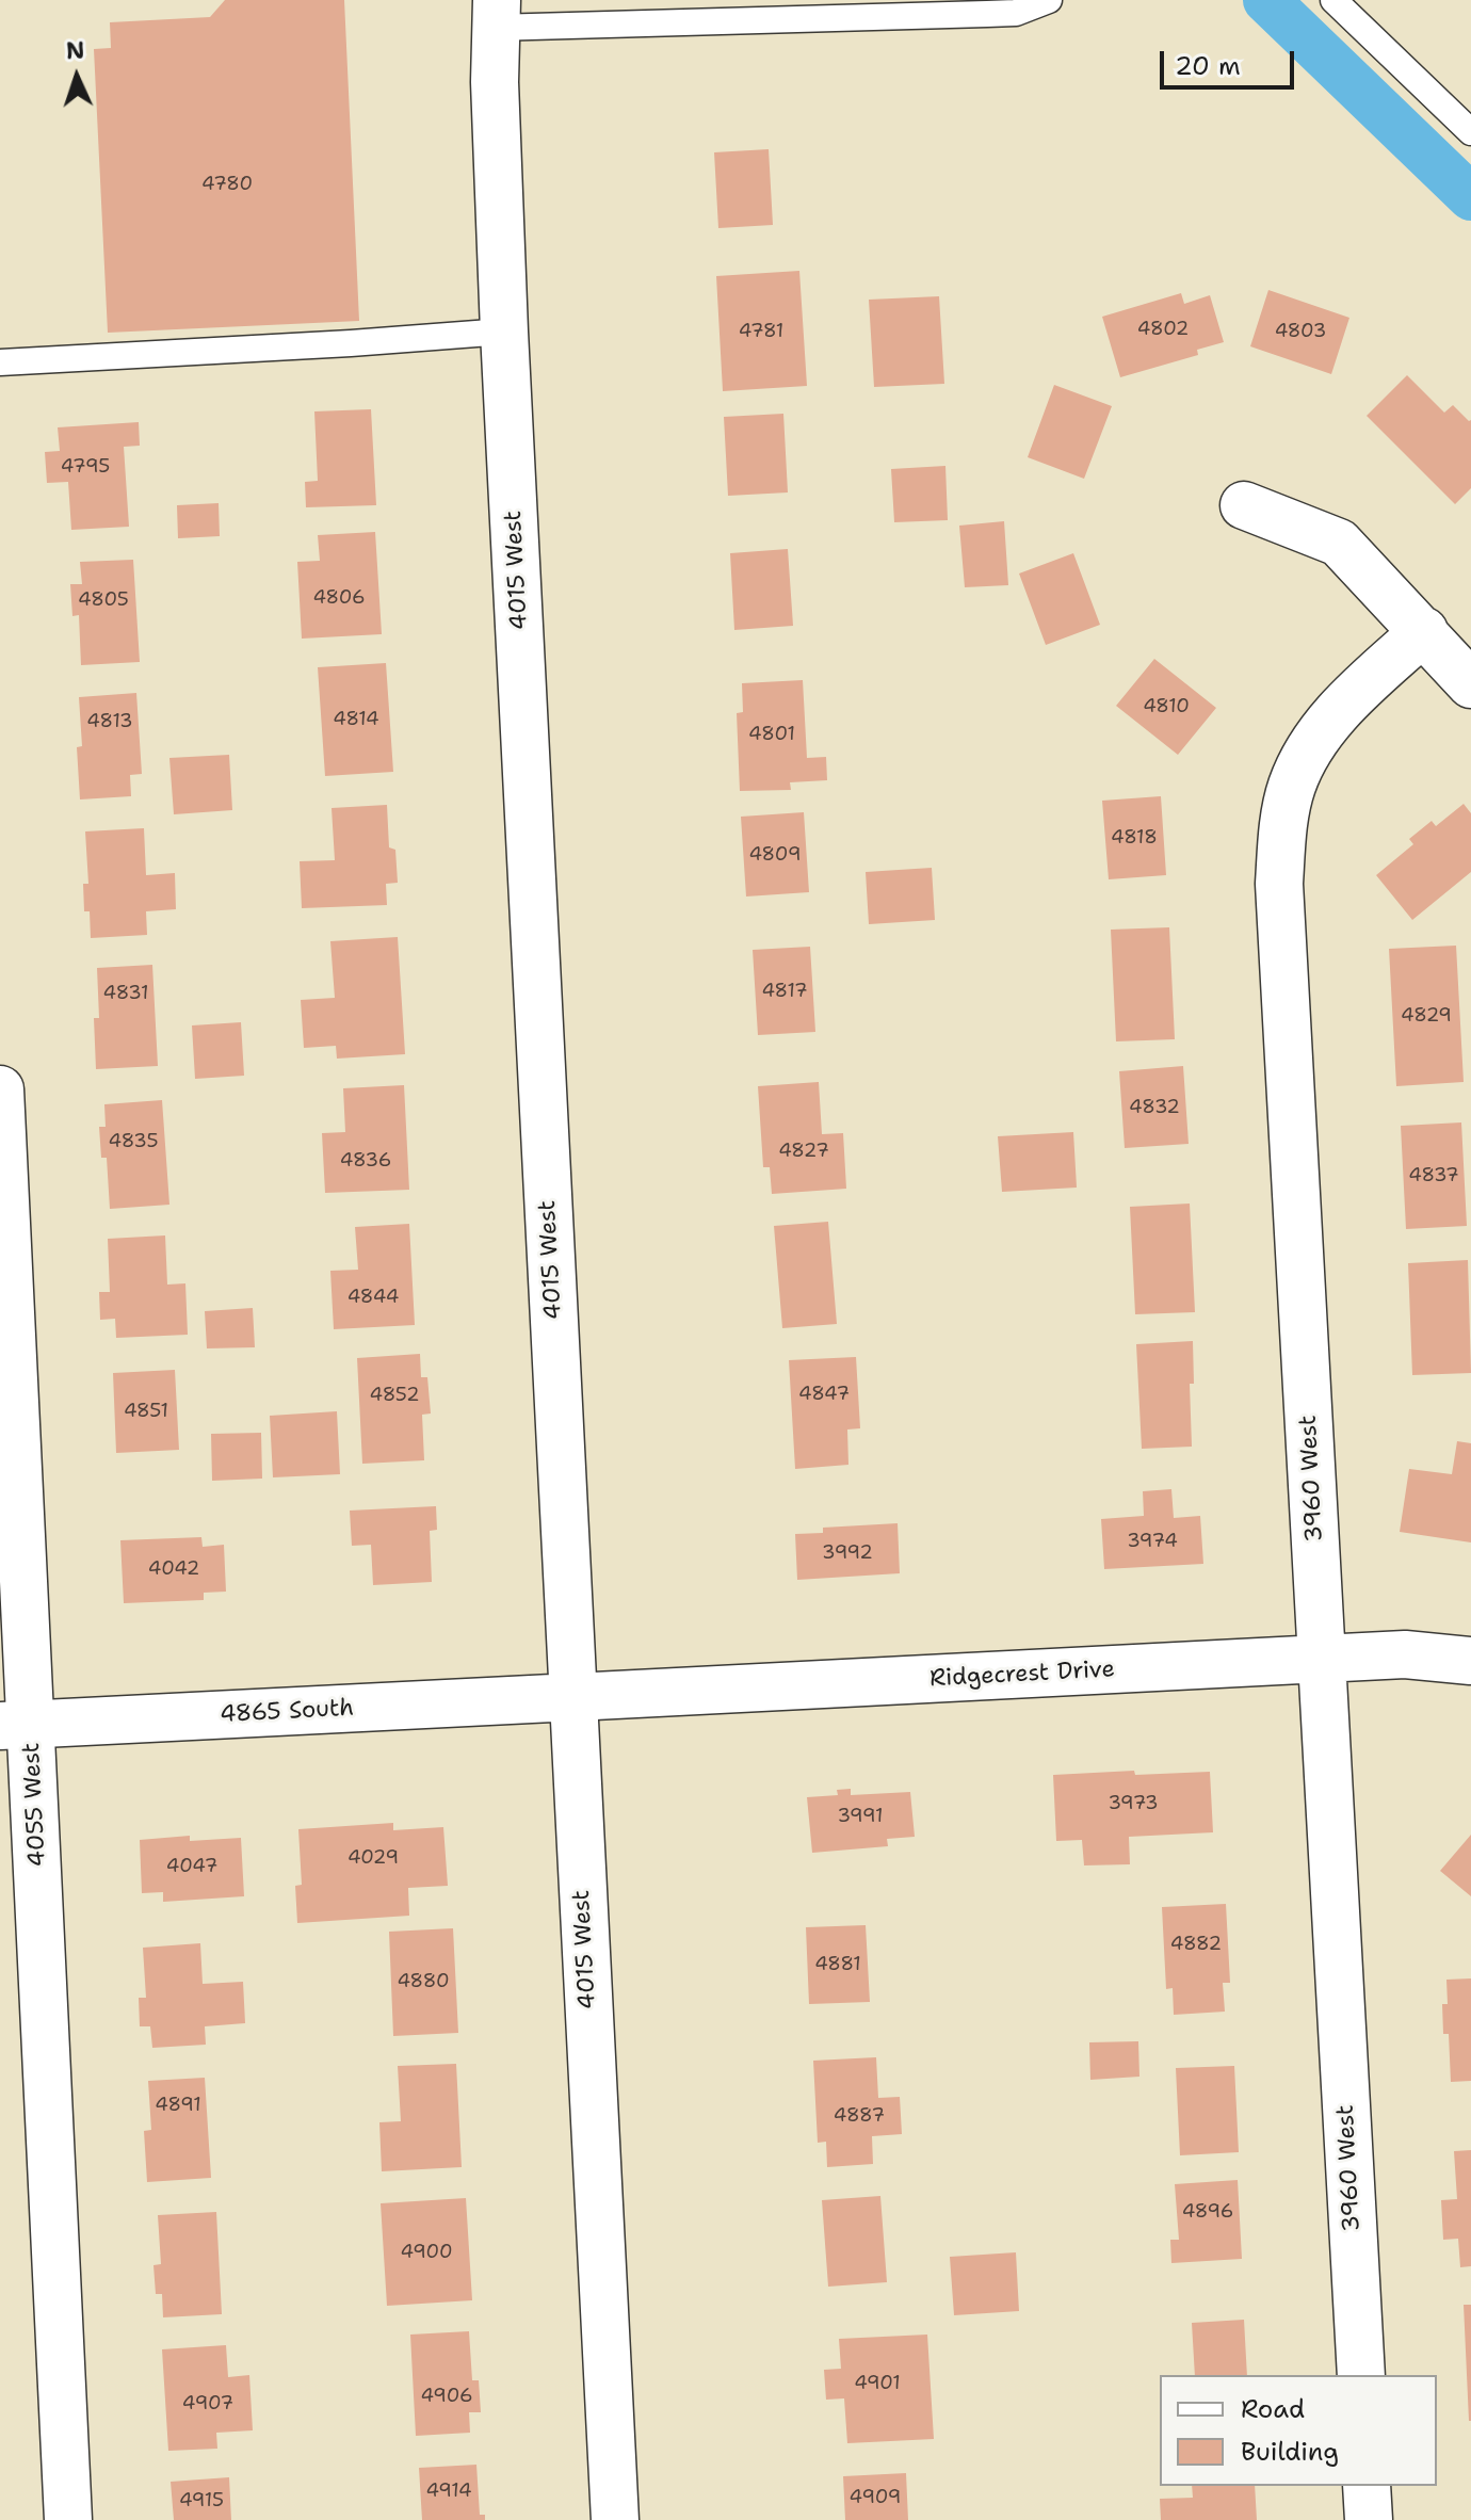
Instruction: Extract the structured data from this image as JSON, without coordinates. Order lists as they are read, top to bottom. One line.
{"streets":{"street":["4015 West","3960 West","Ridgecrest Drive","4865 South","4055 West"]},"crossings":[["4015 West","Ridgecrest Drive"],["4015 West","4865 South"],["3960 West","Ridgecrest Drive"],["Ridgecrest Drive","4865 South"],["4865 South","4055 West"]],"house_numbers":["4780","4802","4781","4803","4795","4806","4805","4810","4814","4813","4801","4818","4809","4817","4831","4829","4832","4835","4827","4836","4837","4844","4847","4852","4851","3974","3992","4042","3973","3991","4029","4047","4882","4881","4880","4891","4887","4896","4900","4901","4906","4907","4914","4909","4915"],"legend":["Road","Building"],"scale_bar":"20 m","north":"top"}
